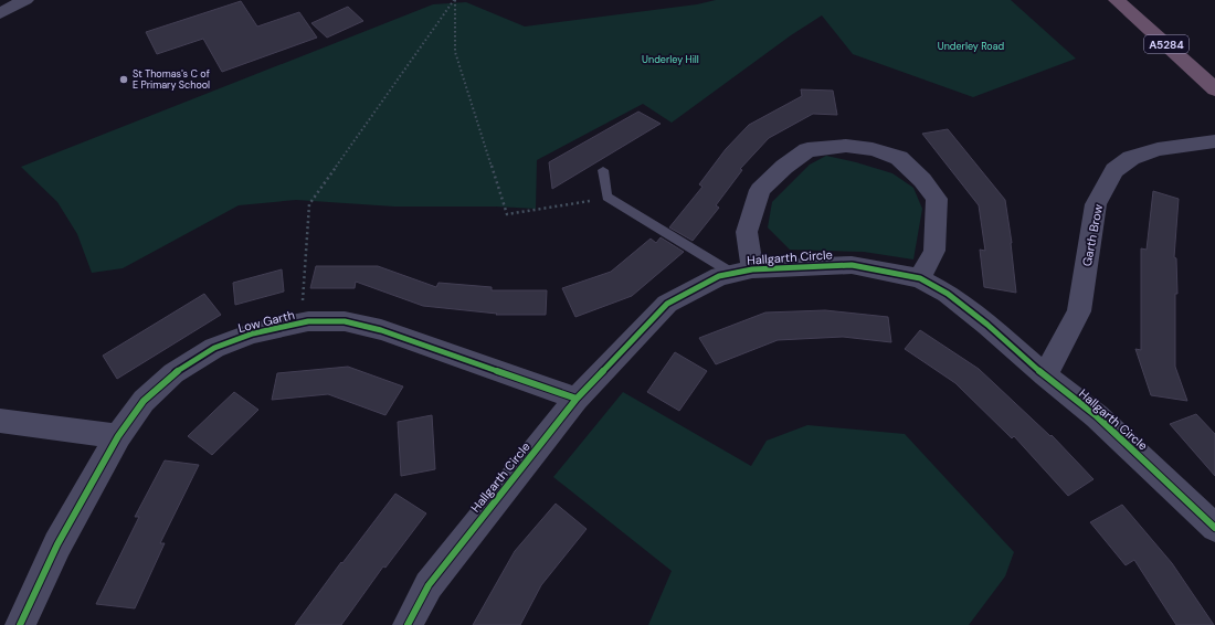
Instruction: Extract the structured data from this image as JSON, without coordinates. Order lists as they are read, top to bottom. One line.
{"streets":{"highway":["A5284"],"street":["Garth Brow","Hallgarth Circle","Low Garth"]},"crossings":[["Garth Brow","Hallgarth Circle"],["Hallgarth Circle","Low Garth"]],"parks":["Underley Road","Underley Hill"],"places":["St Thomas's C of E Primary School"]}
